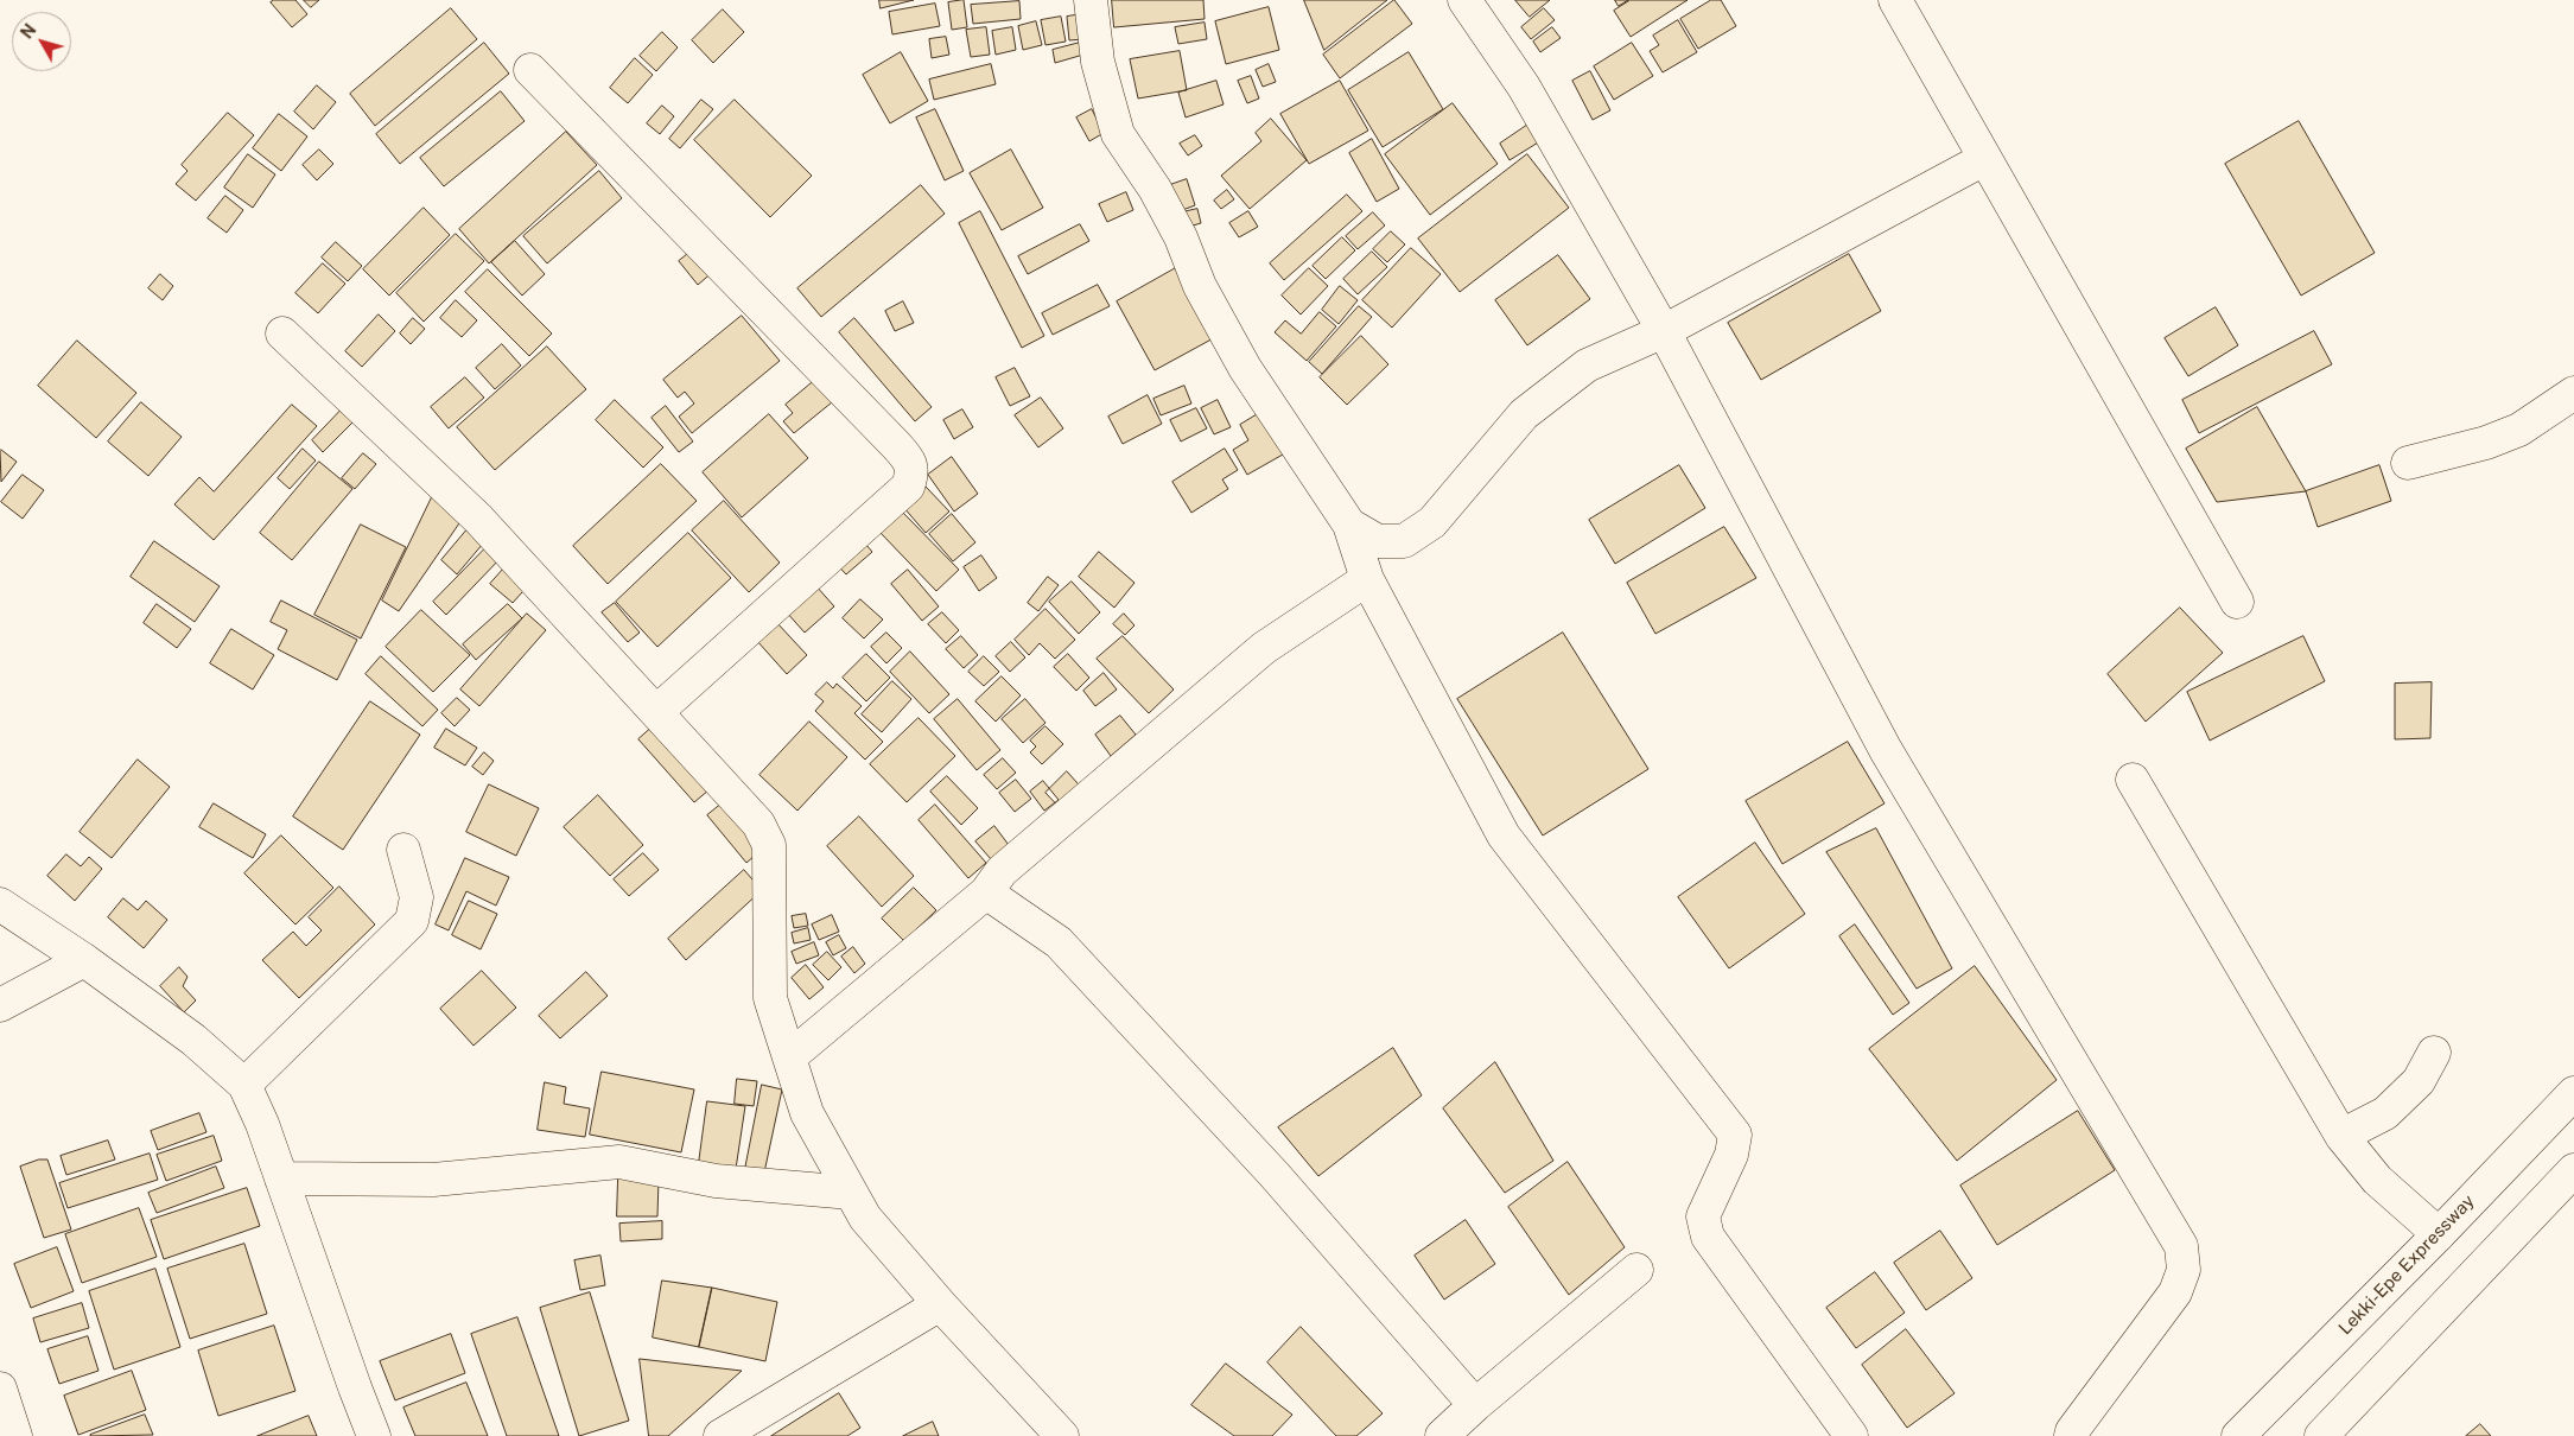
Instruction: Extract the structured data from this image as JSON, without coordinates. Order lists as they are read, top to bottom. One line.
{"streets":{"main road":["Lekki-Epe Expressway"]},"north":"top left"}
